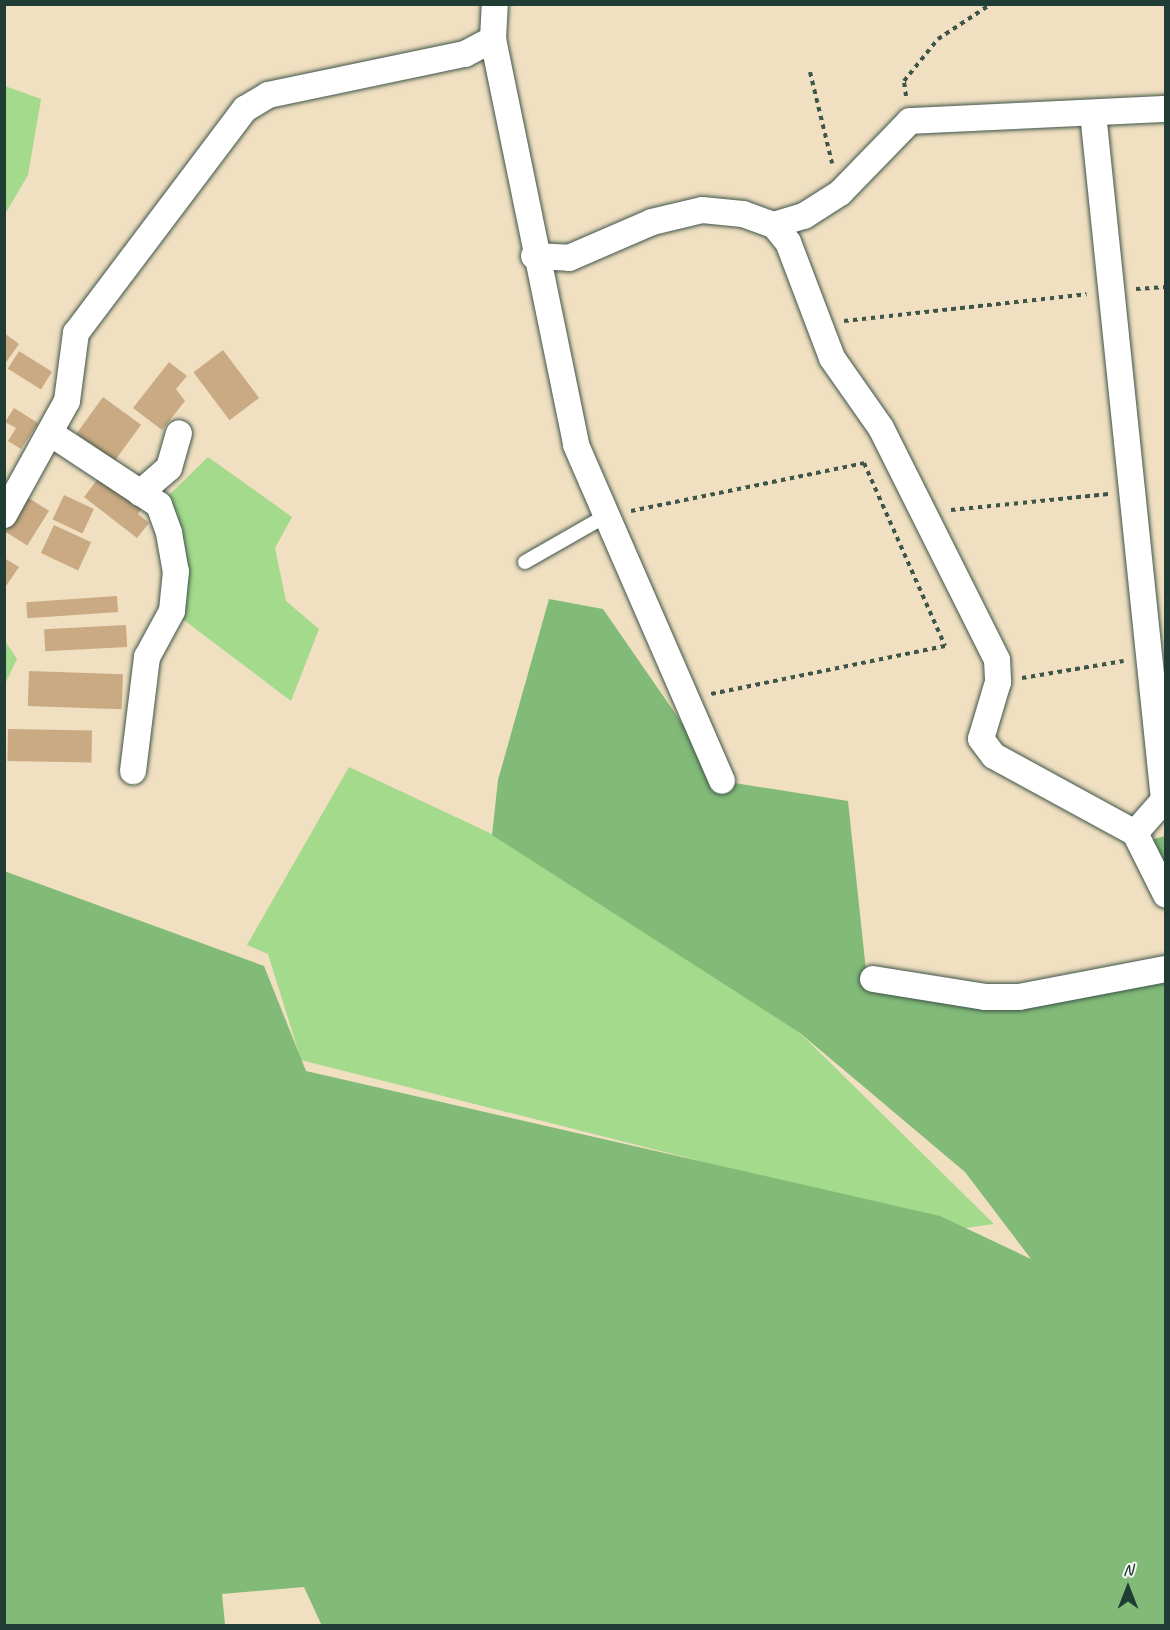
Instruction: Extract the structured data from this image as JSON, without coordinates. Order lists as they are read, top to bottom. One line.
{"north":"top"}
